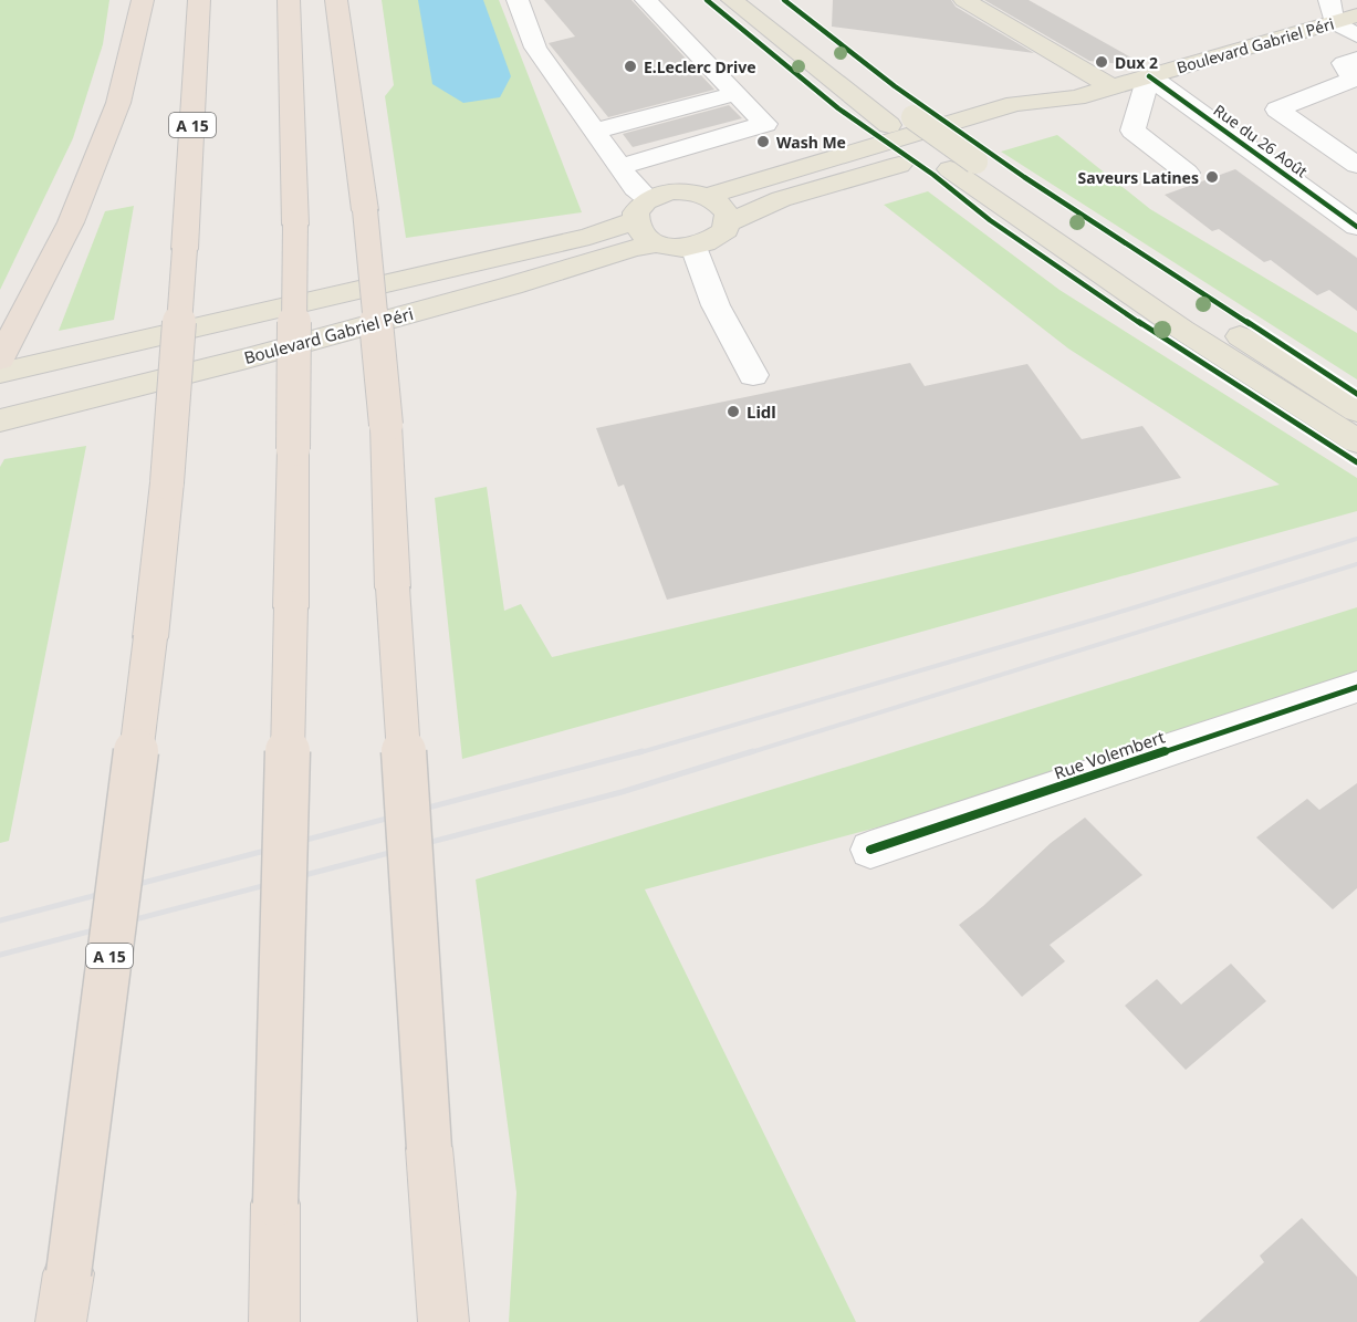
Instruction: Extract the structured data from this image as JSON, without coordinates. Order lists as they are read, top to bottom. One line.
{"streets":{"highway":["A 15"],"main road":["Boulevard Gabriel Péri"],"street":["Rue du 26 Août","Rue Volembert"]},"crossings":[["Boulevard Gabriel Péri","Rue du 26 Août"]],"places":["Dux 2","E.Leclerc Drive","Wash Me","Saveurs Latines","Lidl"]}
